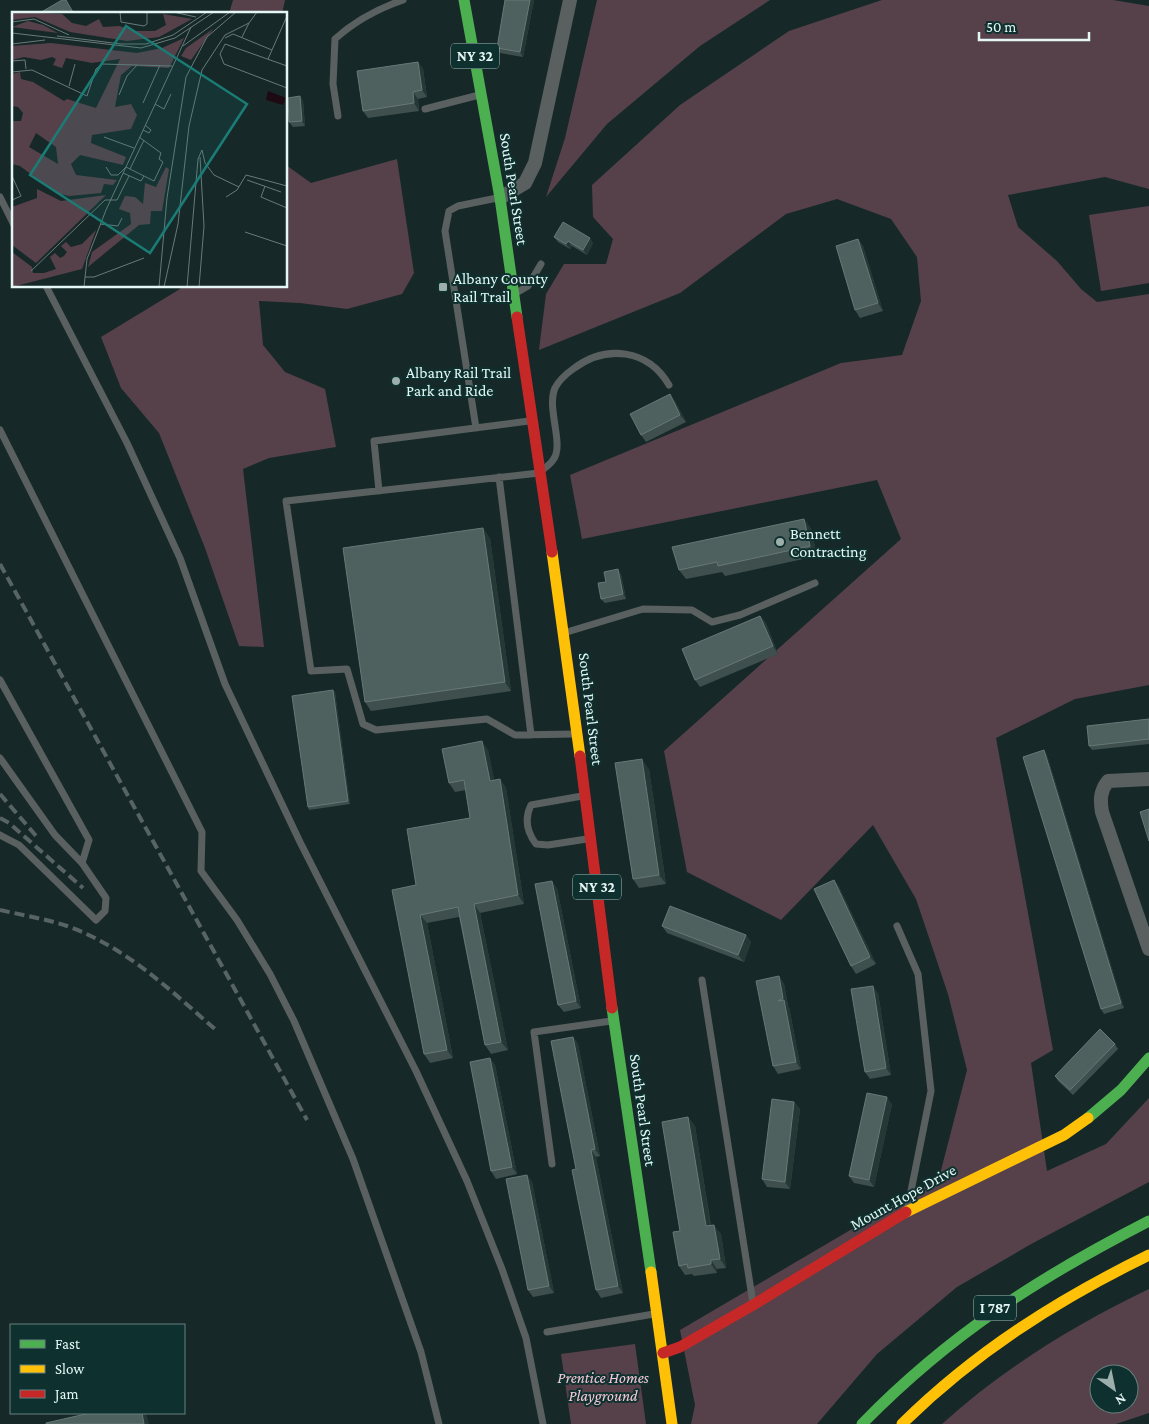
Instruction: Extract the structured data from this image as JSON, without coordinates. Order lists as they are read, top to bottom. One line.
{"streets":{"main road":["NY 32","South Pearl Street","Mount Hope Drive","I 787"]},"crossings":[["South Pearl Street","Mount Hope Drive"]],"parks":["Prentice Homes Playground"],"places":{"transit":["Albany County Rail Trail"],"other":["Albany Rail Trail Park and Ride","Bennett Contracting"]},"legend":["Fast","Slow","Jam"],"scale_bar":"50 m","north":"bottom right"}
